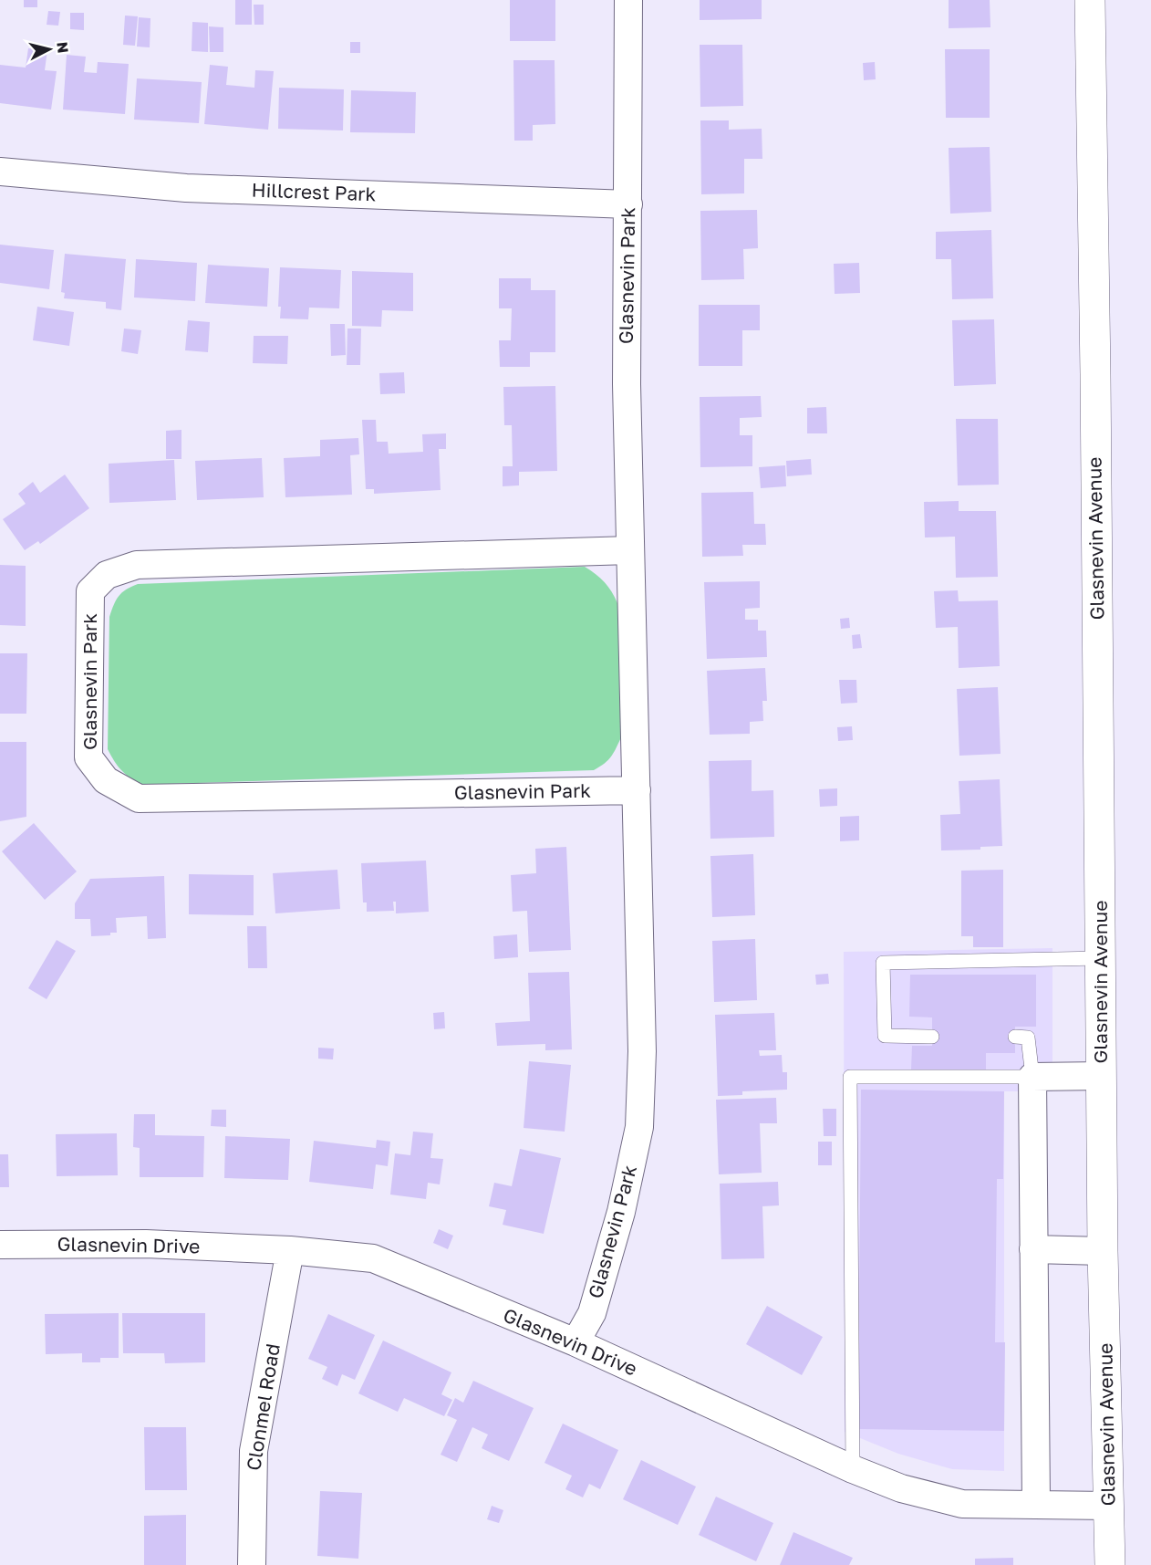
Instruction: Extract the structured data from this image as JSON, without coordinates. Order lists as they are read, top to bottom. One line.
{"streets":{"main road":["Glasnevin Avenue"],"street":["Hillcrest Park","Glasnevin Park","Glasnevin Drive","Clonmel Road"]},"crossings":[["Hillcrest Park","Glasnevin Park"],["Glasnevin Park","Glasnevin Drive"],["Glasnevin Avenue","Glasnevin Drive"],["Glasnevin Drive","Clonmel Road"]],"north":"right"}
